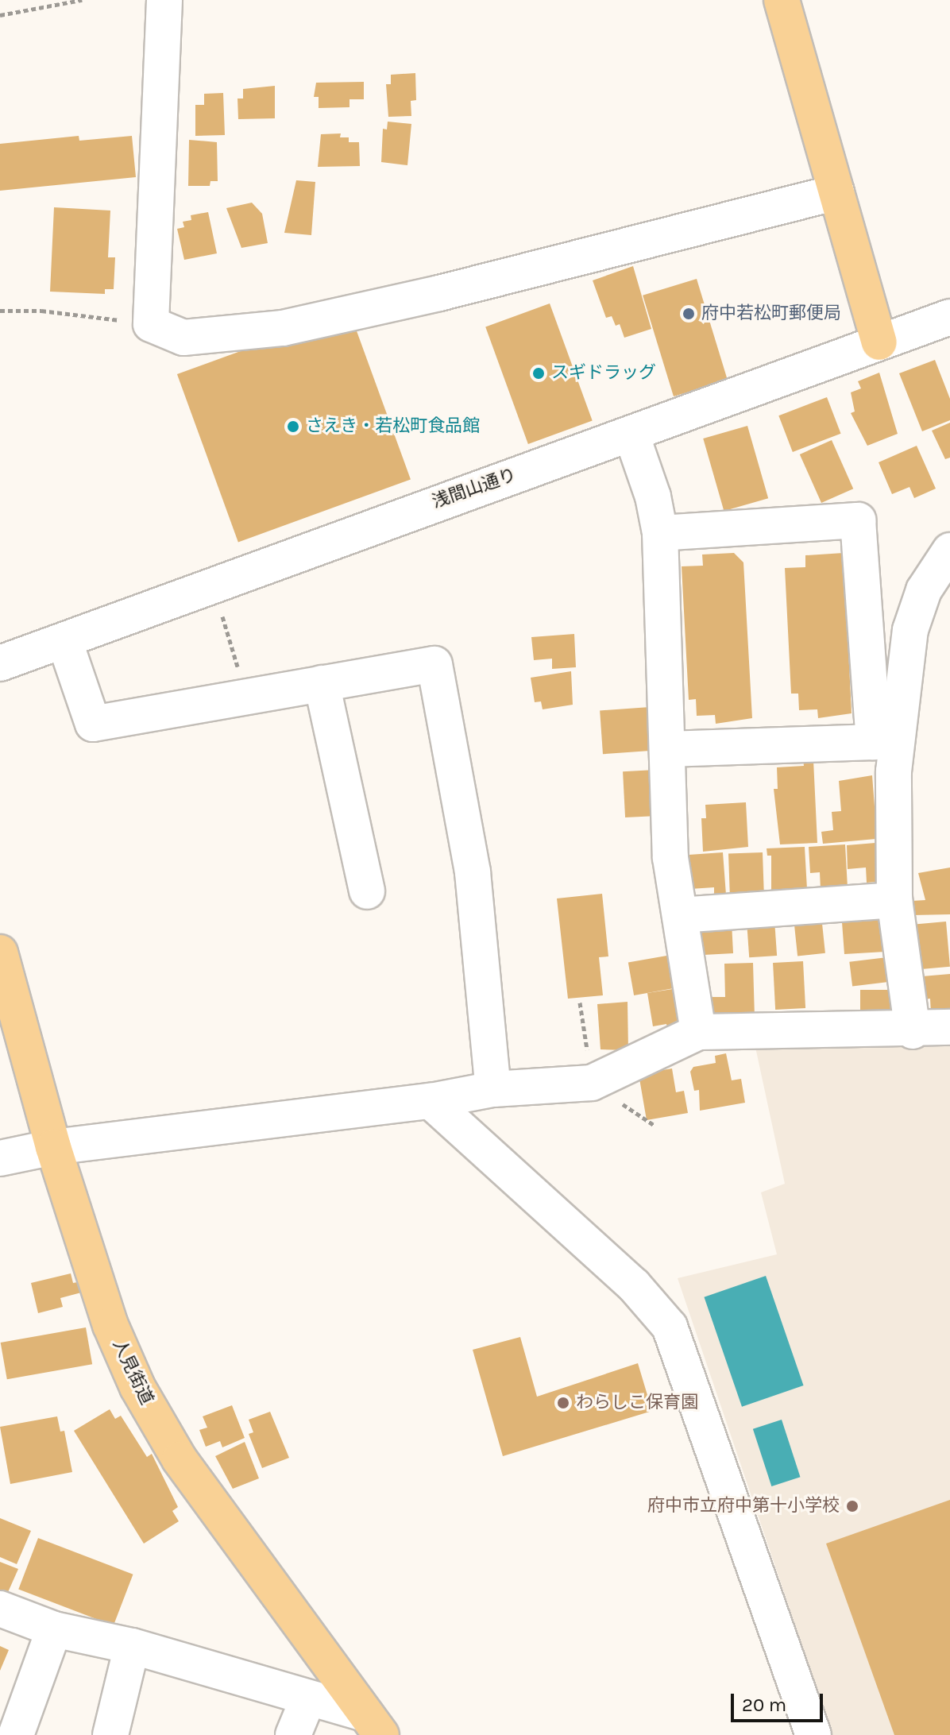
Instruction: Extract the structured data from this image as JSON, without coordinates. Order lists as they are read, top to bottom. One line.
{"streets":{"main road":["人見街道"],"street":["浅間山通り"]},"places":["府中若松町郵便局","スギドラッグ","さえき・若松町食品館","わらしこ保育園","府中市立府中第十小学校"],"scale_bar":"20 m"}
